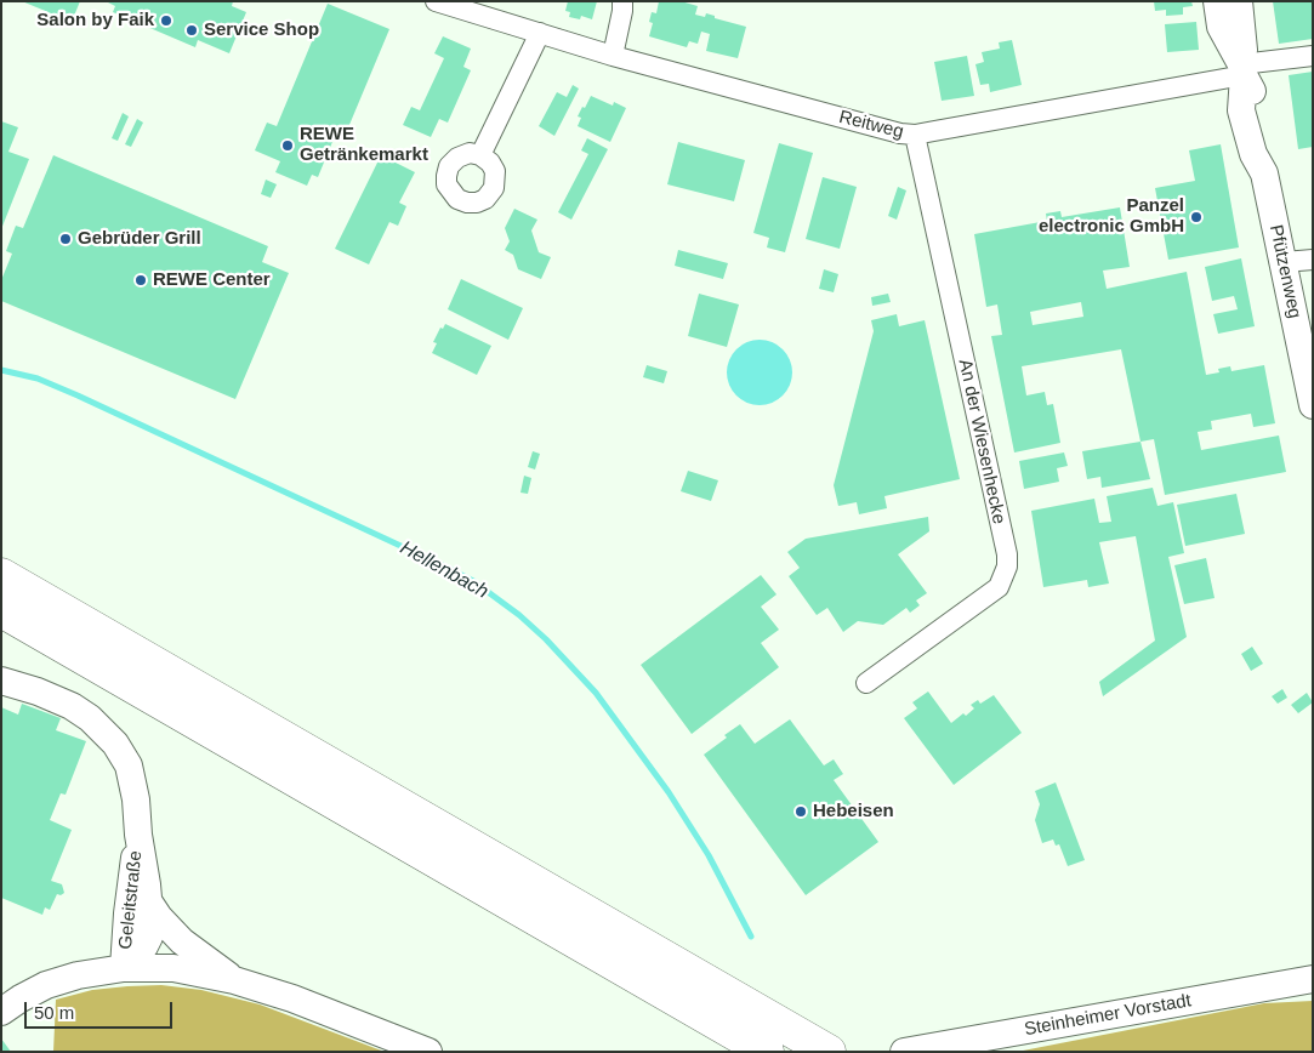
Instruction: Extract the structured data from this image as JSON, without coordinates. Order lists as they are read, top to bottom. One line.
{"streets":{"main road":["Pfützenweg","Geleitstraße","Steinheimer Vorstadt"],"street":["Reitweg","An der Wiesenhecke"]},"crossings":[["Reitweg","Pfützenweg"],["Reitweg","An der Wiesenhecke"]],"water":["Hellenbach"],"places":["Salon by Faik","Service Shop","REWE Getränkemarkt","Panzel electronic GmbH","Gebrüder Grill","REWE Center","Hebeisen"],"scale_bar":"50 m"}
